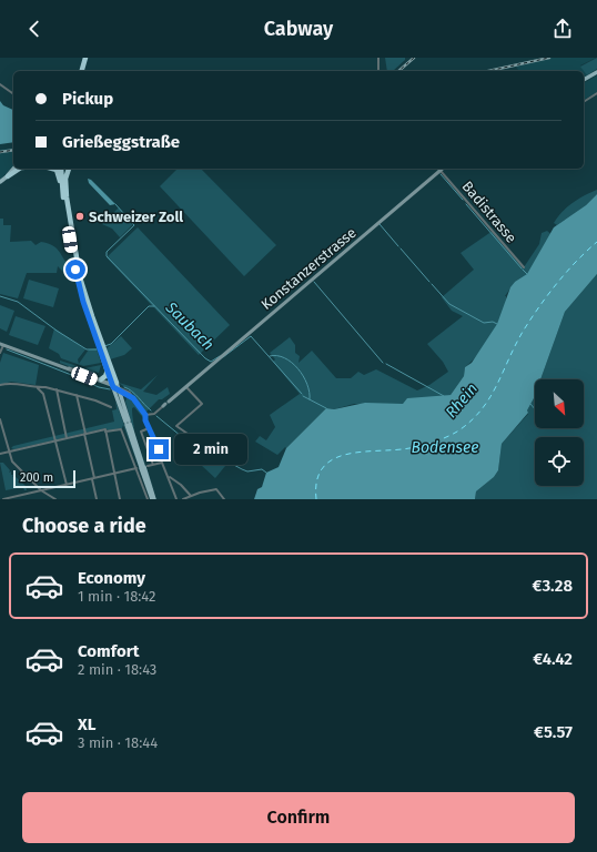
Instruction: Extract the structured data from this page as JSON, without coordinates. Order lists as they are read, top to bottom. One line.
{"streets":{"street":["Badistrasse","Konstanzerstrasse"]},"crossings":[["Badistrasse","Konstanzerstrasse"]],"water":["Saubach","Rhein","Bodensee"],"places":["Schweizer Zoll"],"scale_bar":"200 m","north":"bottom right","page":{"header":"Cabway","banner":["Pickup","Grießeggstraße"],"bubble":"2 min","scale":"200 m","heading":"Choose a ride","list":[{"name":"Economy","note":"1 min · 18:42","value":"€3.28"},{"name":"Comfort","note":"2 min · 18:43","value":"€4.42"},{"name":"XL","note":"3 min · 18:44","value":"€5.57"}],"buttons":"Confirm"}}
